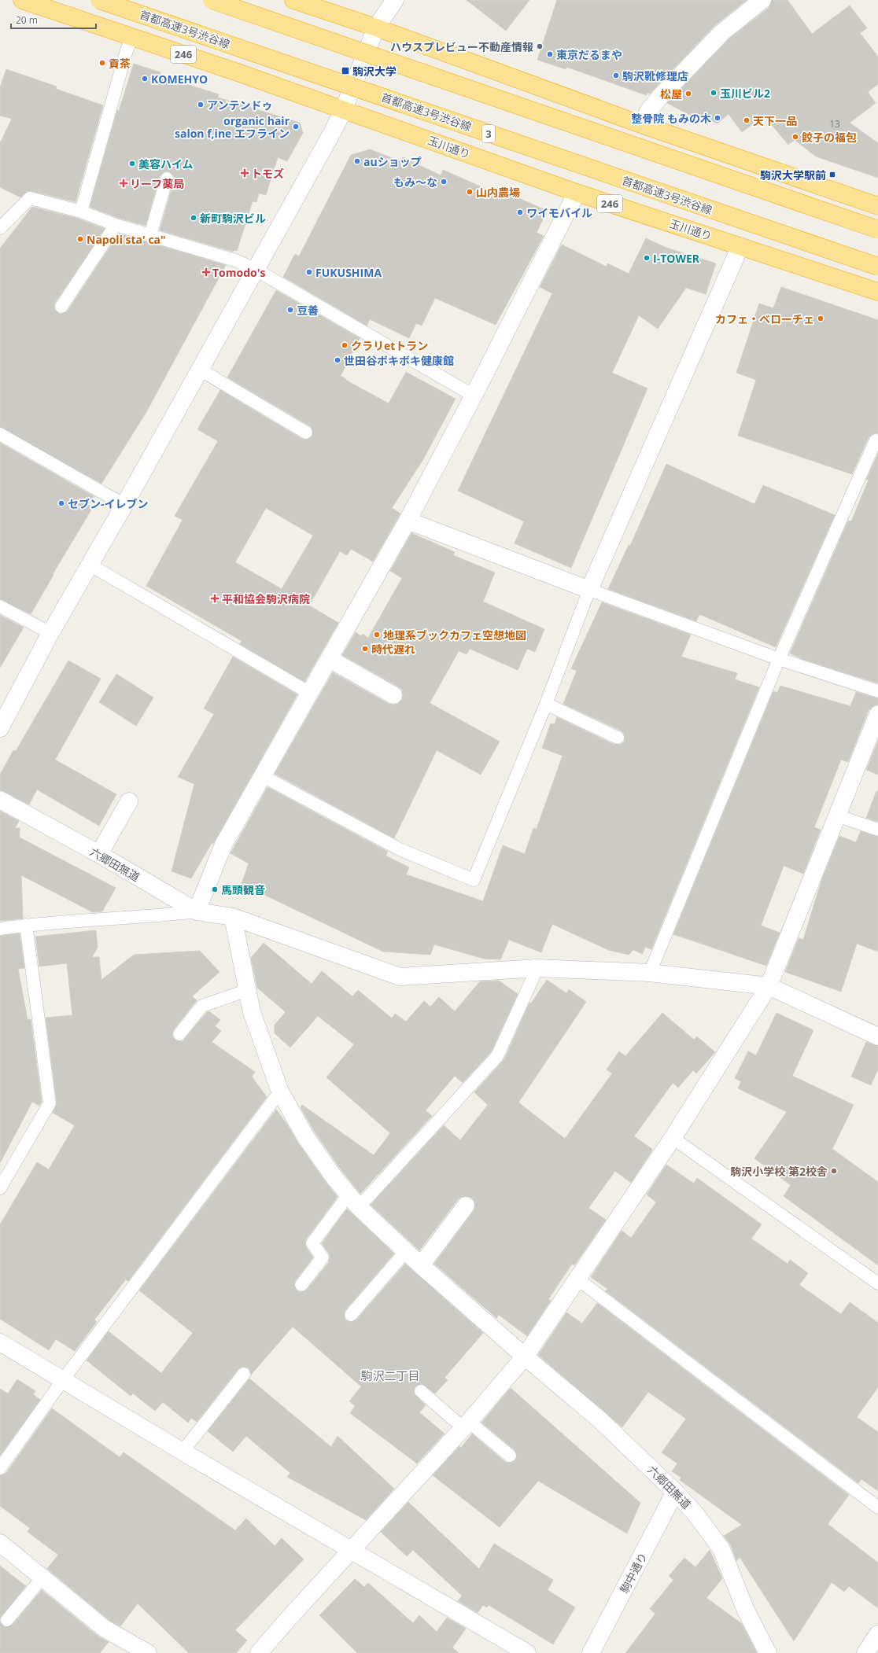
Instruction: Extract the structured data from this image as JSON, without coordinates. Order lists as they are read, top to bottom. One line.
{"streets":{"highway":["首都高速3号渋谷線","246","3","玉川通り"],"street":["六郷田無道","駒中通り"]},"crossings":[["六郷田無道","駒中通り"]],"districts":["駒沢二丁目"],"places":{"other":["ハウスプレビュー不動産情報","東京だるまや","貢茶","駒沢靴修理店","KOMEHYO","玉川ビル2","松屋","アンテンドゥ","整骨院 もみの木","天下一品","organic hair salon f,ine エフライン","餃子の福包","auショップ","美容ハイム","もみ〜な","山内農場","ワイモバイル","新町駒沢ビル","Napoli sta' ca\"","I-TOWER","FUKUSHIMA","豆善","カフェ・ベローチェ","クラリetトラン","世田谷ボキボキ健康館","セブン-イレブン","地理系ブックカフェ空想地図","時代遅れ","馬頭観音","駒沢小学校 第2校舎"],"transit":["駒沢大学","駒沢大学駅前"],"health":["トモズ","リーフ薬局","Tomodo's","平和協会駒沢病院"]},"house_numbers":["13"],"scale_bar":"20 m"}
